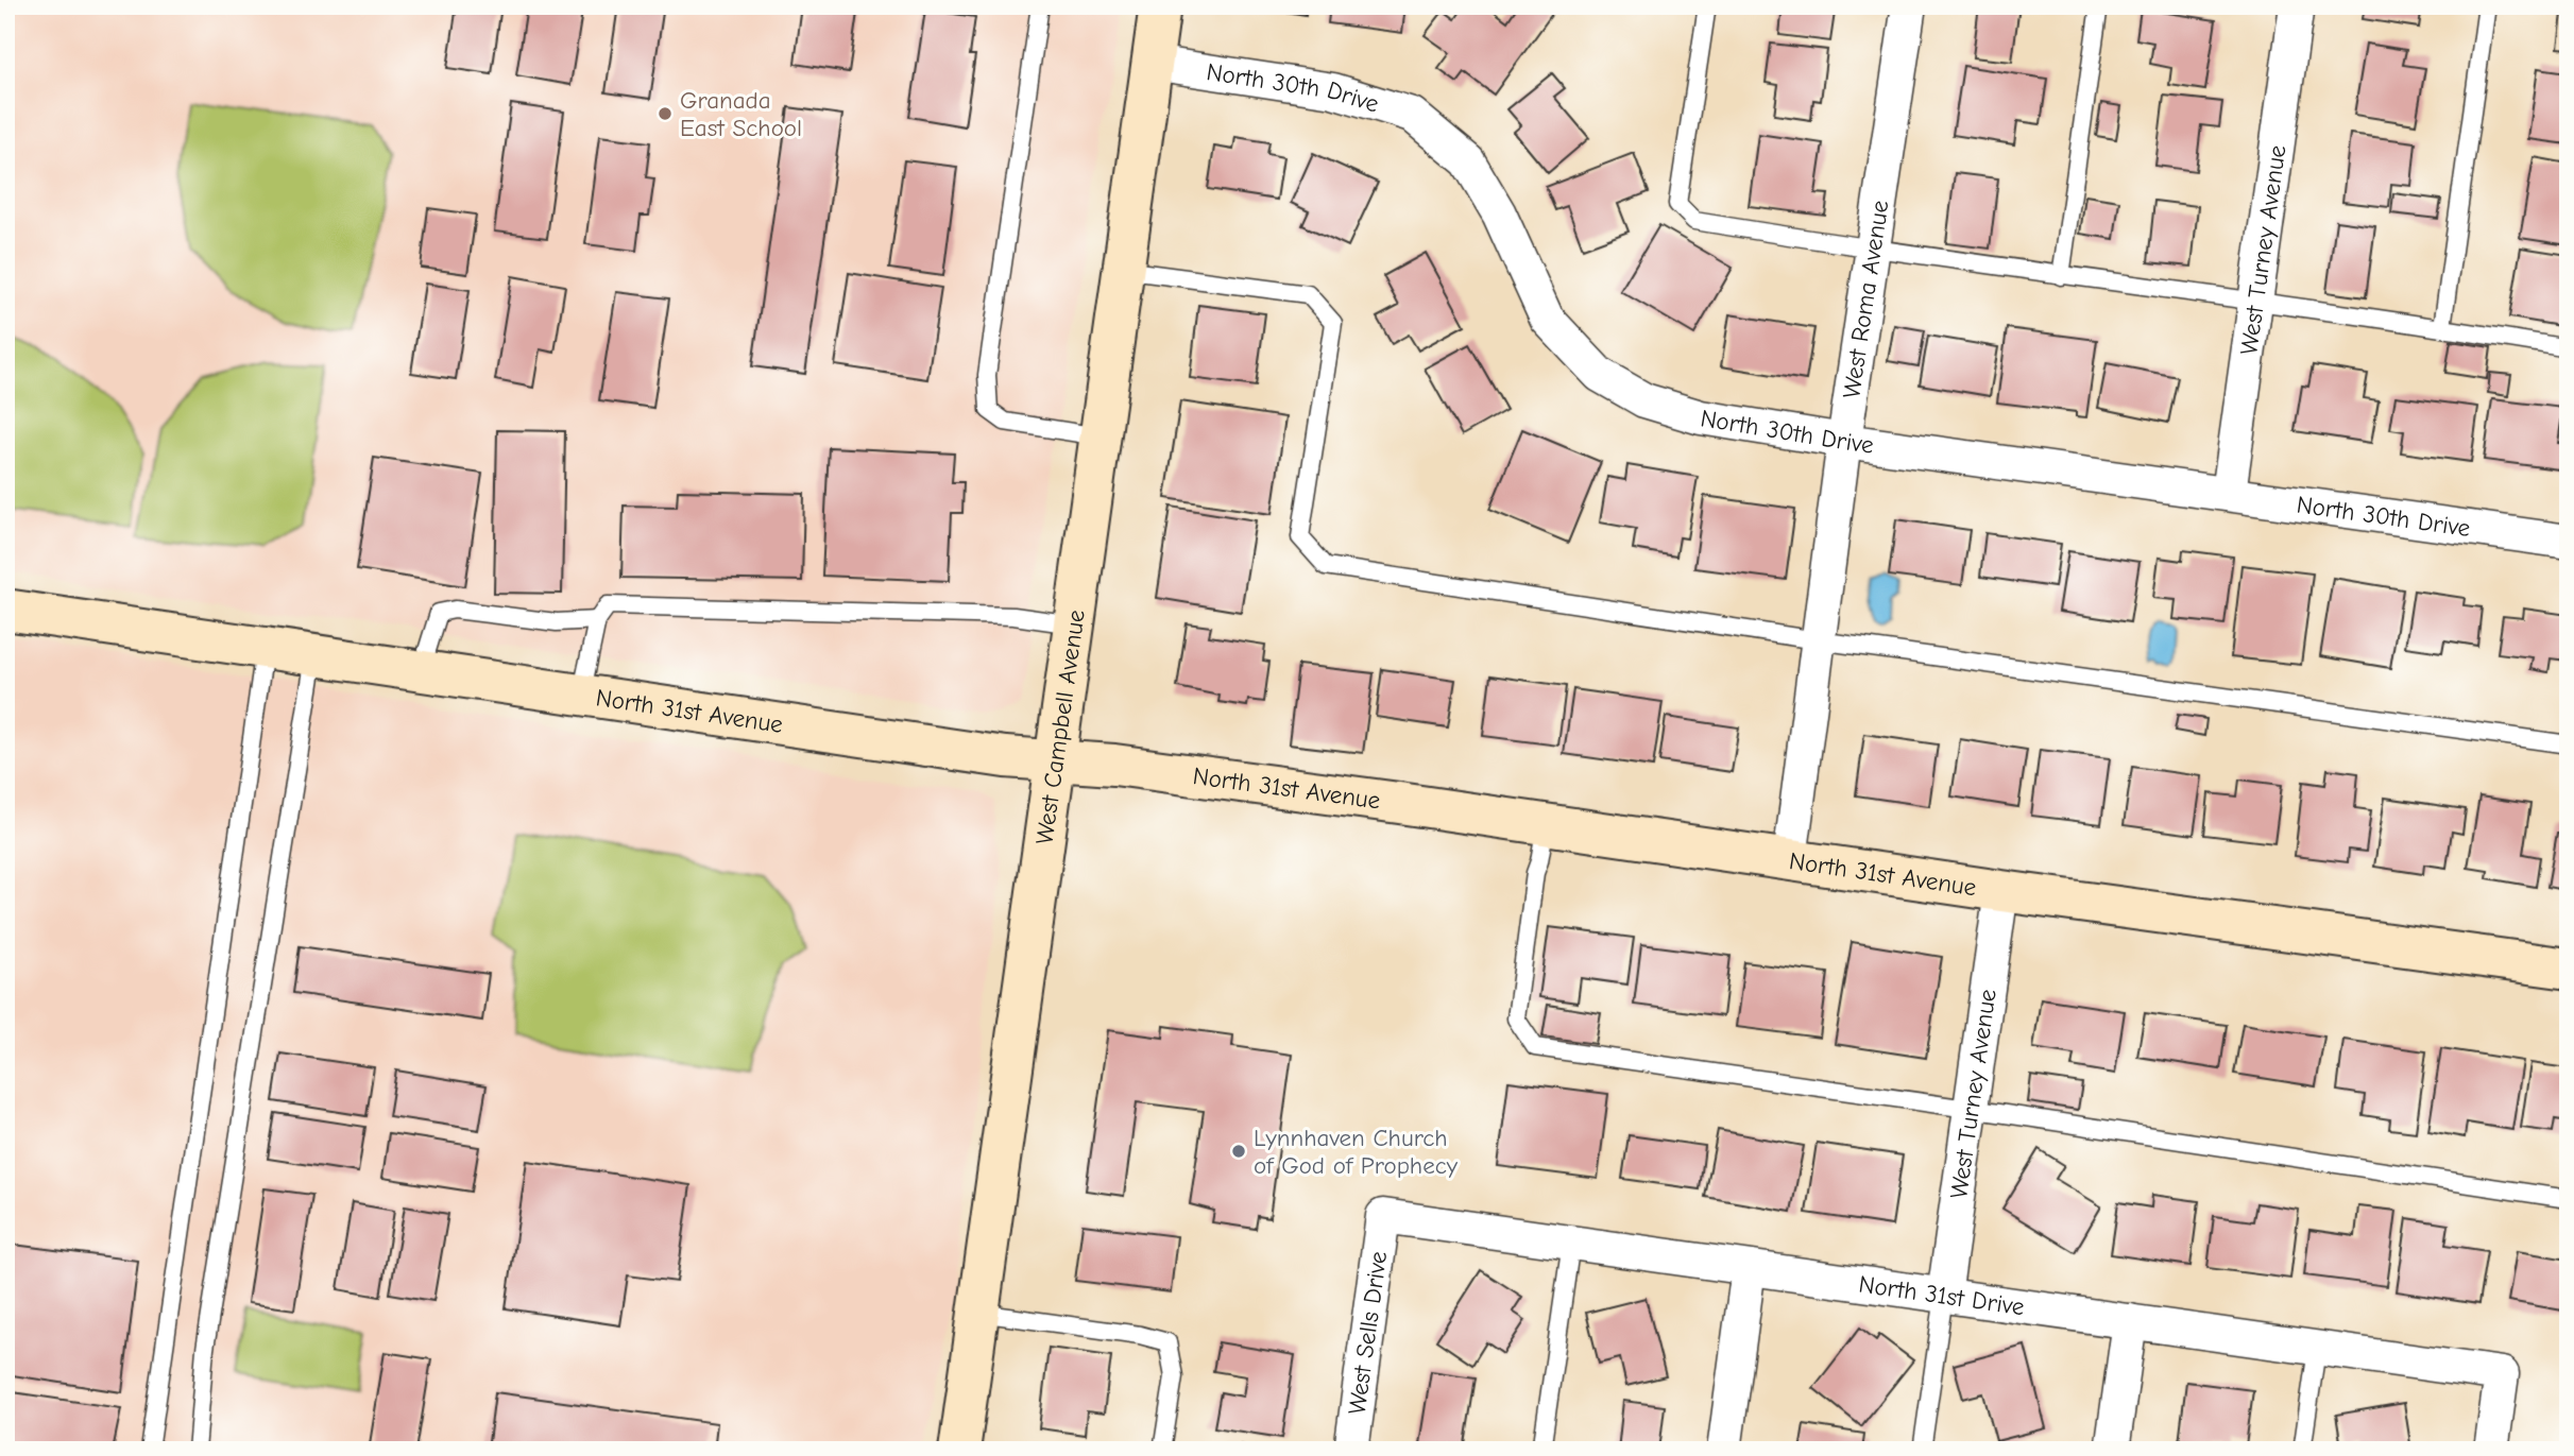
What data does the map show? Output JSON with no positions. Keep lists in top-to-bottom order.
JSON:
{
  "streets": {
    "street": [
      "North 30th Drive",
      "West Turney Avenue",
      "West Roma Avenue",
      "North 31st Avenue",
      "West Campbell Avenue",
      "North 31st Drive",
      "West Sells Drive"
    ]
  },
  "crossings": [
    ["North 30th Drive", "West Turney Avenue"],
    ["North 30th Drive", "West Roma Avenue"],
    ["North 30th Drive", "West Campbell Avenue"],
    ["West Turney Avenue", "North 31st Avenue"],
    ["West Turney Avenue", "North 31st Drive"],
    ["West Roma Avenue", "North 31st Avenue"],
    ["North 31st Avenue", "West Campbell Avenue"],
    ["North 31st Drive", "West Sells Drive"]
  ],
  "places": ["Granada East School", "Lynnhaven Church of God of Prophecy"]
}
